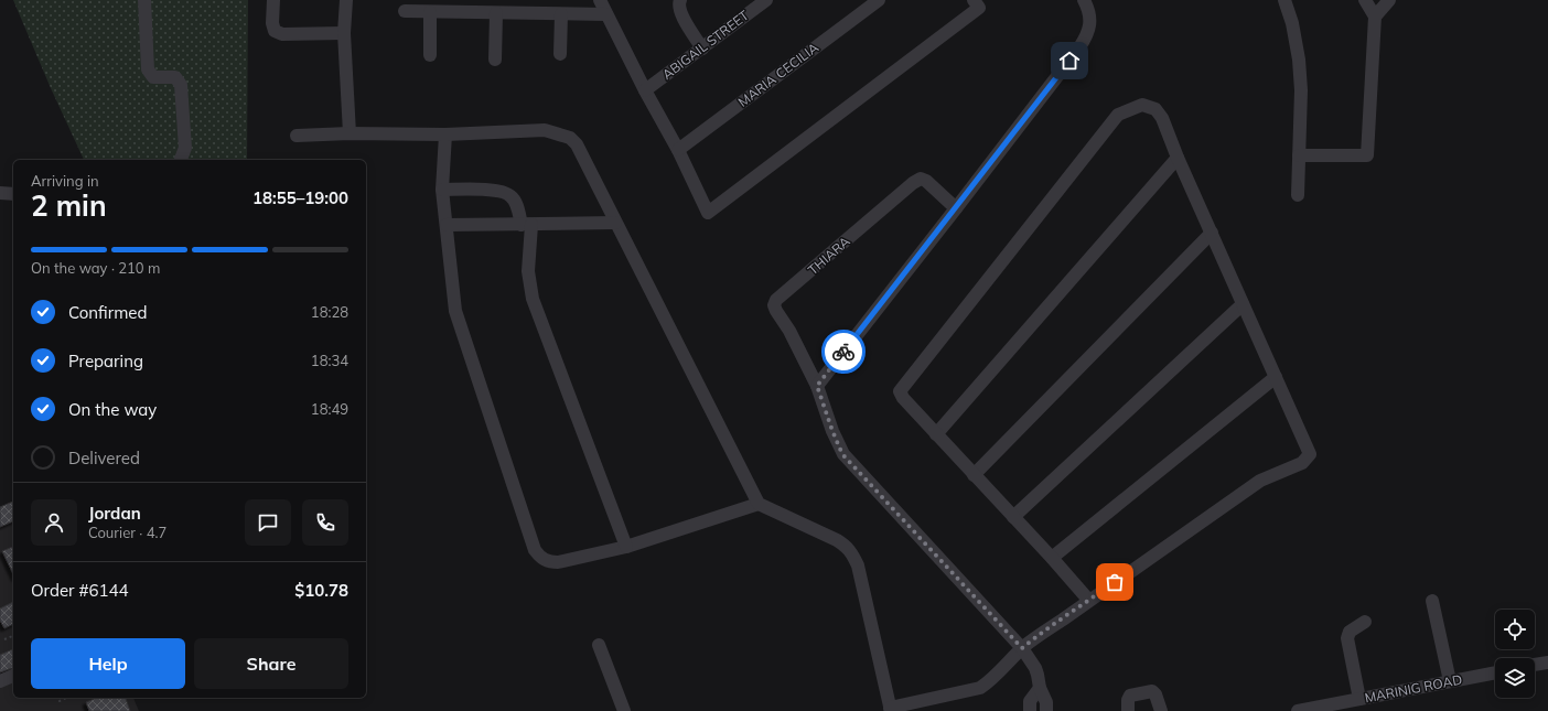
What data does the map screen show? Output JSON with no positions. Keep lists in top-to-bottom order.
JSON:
{
  "streets": {
    "street": [
      "ABIGAIL STREET",
      "MARIA CECILIA",
      "THIARA",
      "MARINIG ROAD"
    ]
  },
  "page": {
    "heading": ["2 min", "Arriving in", "18:55–19:00"],
    "panel": [
      "Jordan",
      "Courier · 4.7",
      "Order #6144",
      "$10.78"
    ],
    "bar": "On the way · 210 m",
    "list": [
      ["Confirmed", "18:28"],
      ["Preparing", "18:34"],
      ["On the way", "18:49"],
      "Delivered"
    ],
    "buttons": ["Help", "Share"]
  }
}
